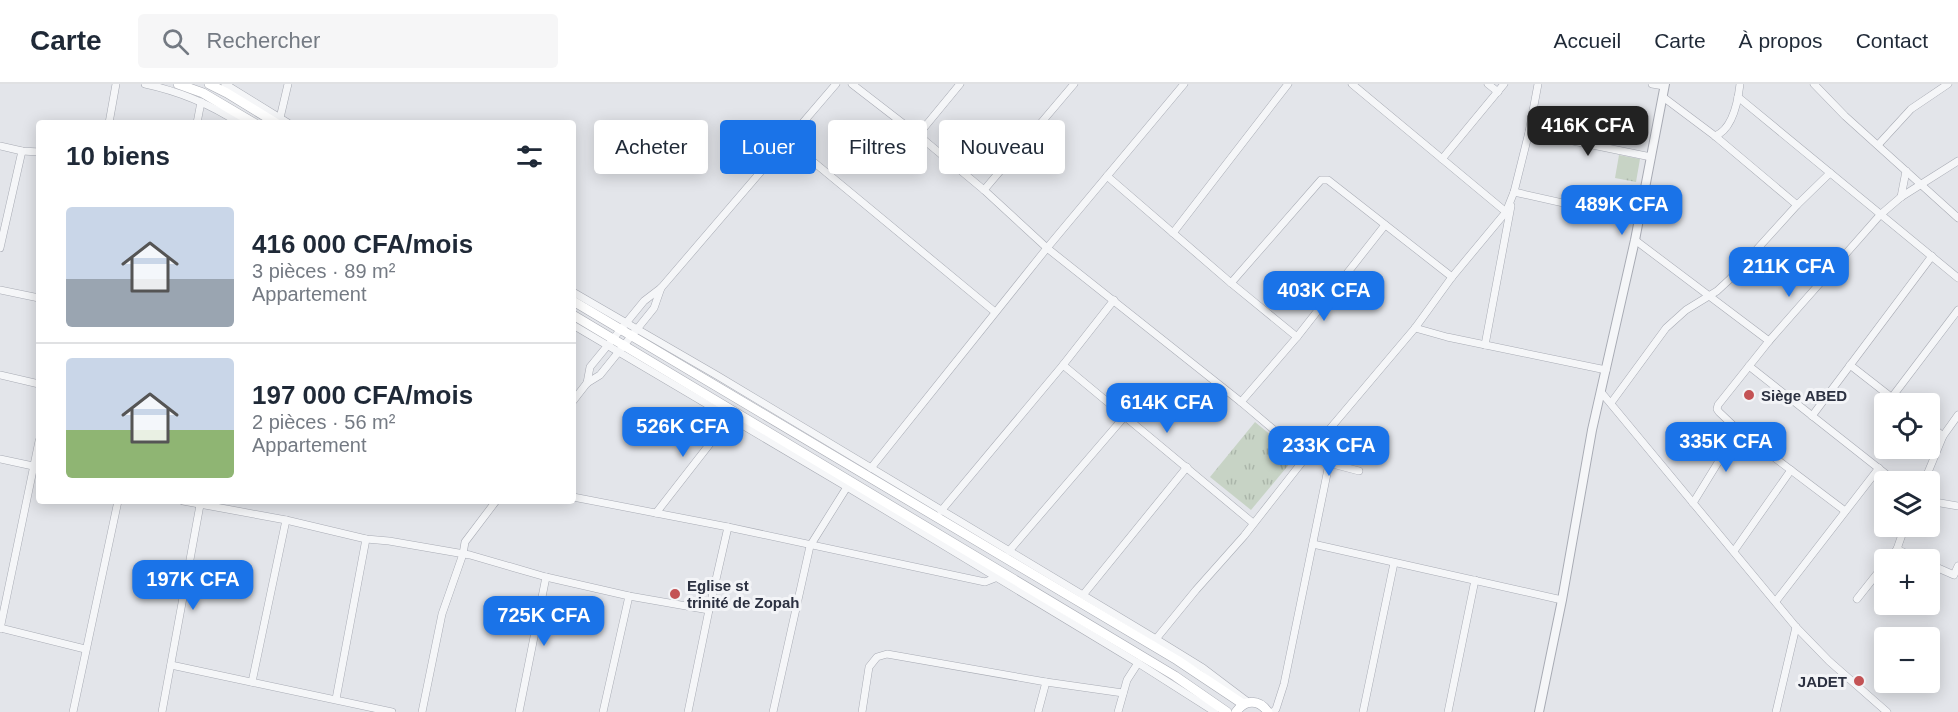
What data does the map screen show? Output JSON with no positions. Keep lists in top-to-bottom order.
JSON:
{
  "places": ["Siège ABED", "Eglise st trinité de Zopah", "JADET"],
  "page": {
    "header": "Carte",
    "search": "Rechercher",
    "nav": [
      "Accueil",
      "Carte",
      "À propos",
      "Contact"
    ],
    "price": [
      "416K CFA",
      "489K CFA",
      "211K CFA",
      "403K CFA",
      "614K CFA",
      "526K CFA",
      "335K CFA",
      "233K CFA",
      "197K CFA",
      "725K CFA"
    ],
    "chip": [
      "Acheter",
      "Louer",
      "Filtres",
      "Nouveau"
    ],
    "heading": "10 biens",
    "list": [
      {
        "name": "416 000 CFA/mois",
        "note": "3 pièces · 89 m² · Appartement"
      },
      {
        "name": "197 000 CFA/mois",
        "note": "2 pièces · 56 m² · Appartement"
      }
    ],
    "map_buttons": ["+", "−"]
  }
}
